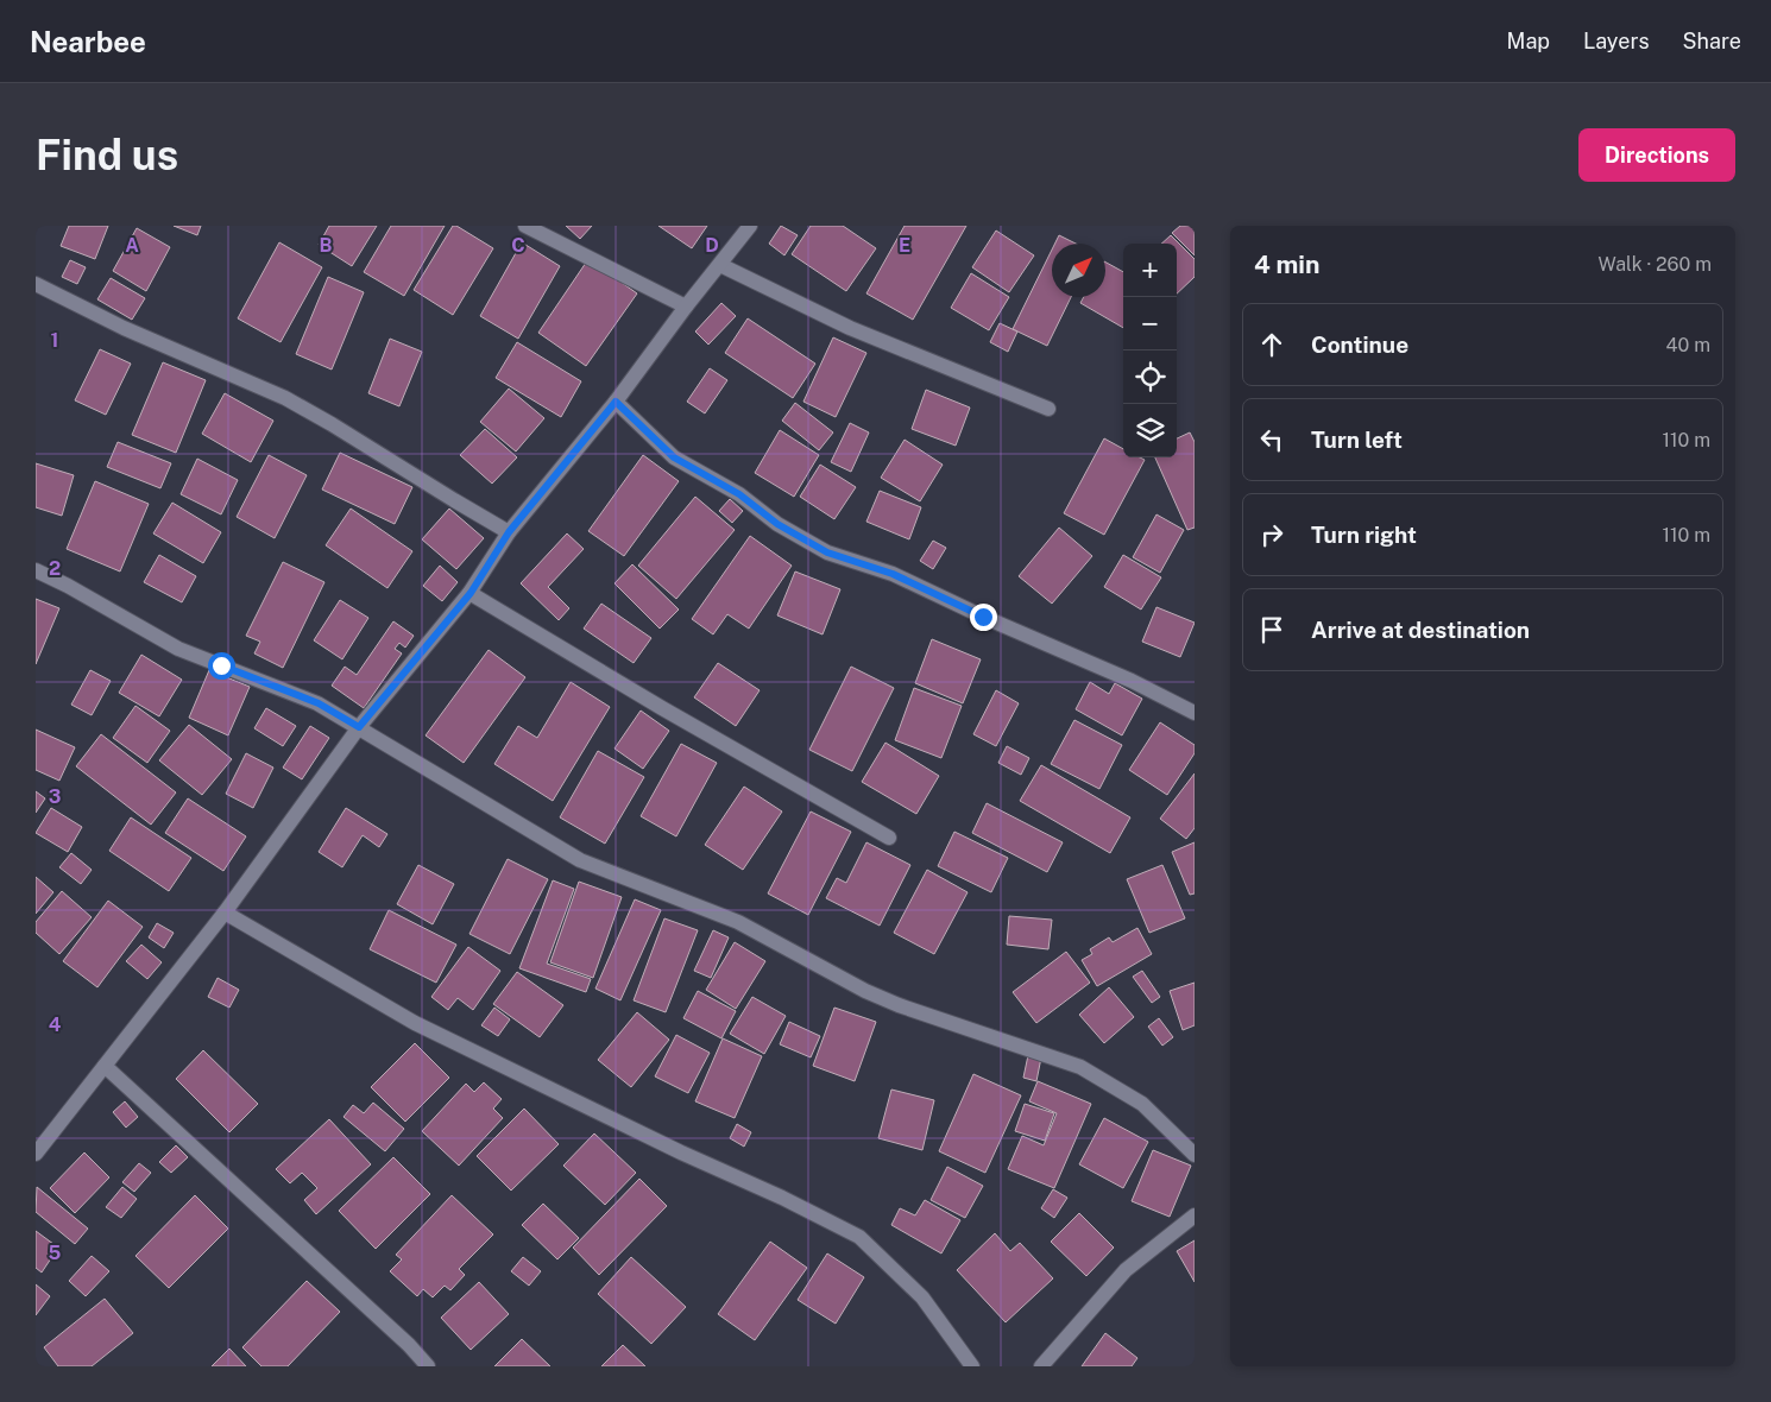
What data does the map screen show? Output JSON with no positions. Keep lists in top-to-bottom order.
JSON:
{
  "north": "top right",
  "page": {
    "header": "Nearbee",
    "nav": ["Map", "Layers", "Share"],
    "buttons": "Directions",
    "title": "Find us",
    "heading": ["4 min", "Walk · 260 m"],
    "map_buttons": ["+", "−"],
    "list": [
      ["Continue", "40 m"],
      ["Turn left", "110 m"],
      ["Turn right", "110 m"],
      "Arrive at destination"
    ]
  },
  "grid": {
    "columns": [
      "A",
      "B",
      "C",
      "D",
      "E"
    ],
    "rows": [
      "1",
      "2",
      "3",
      "4",
      "5"
    ]
  }
}
